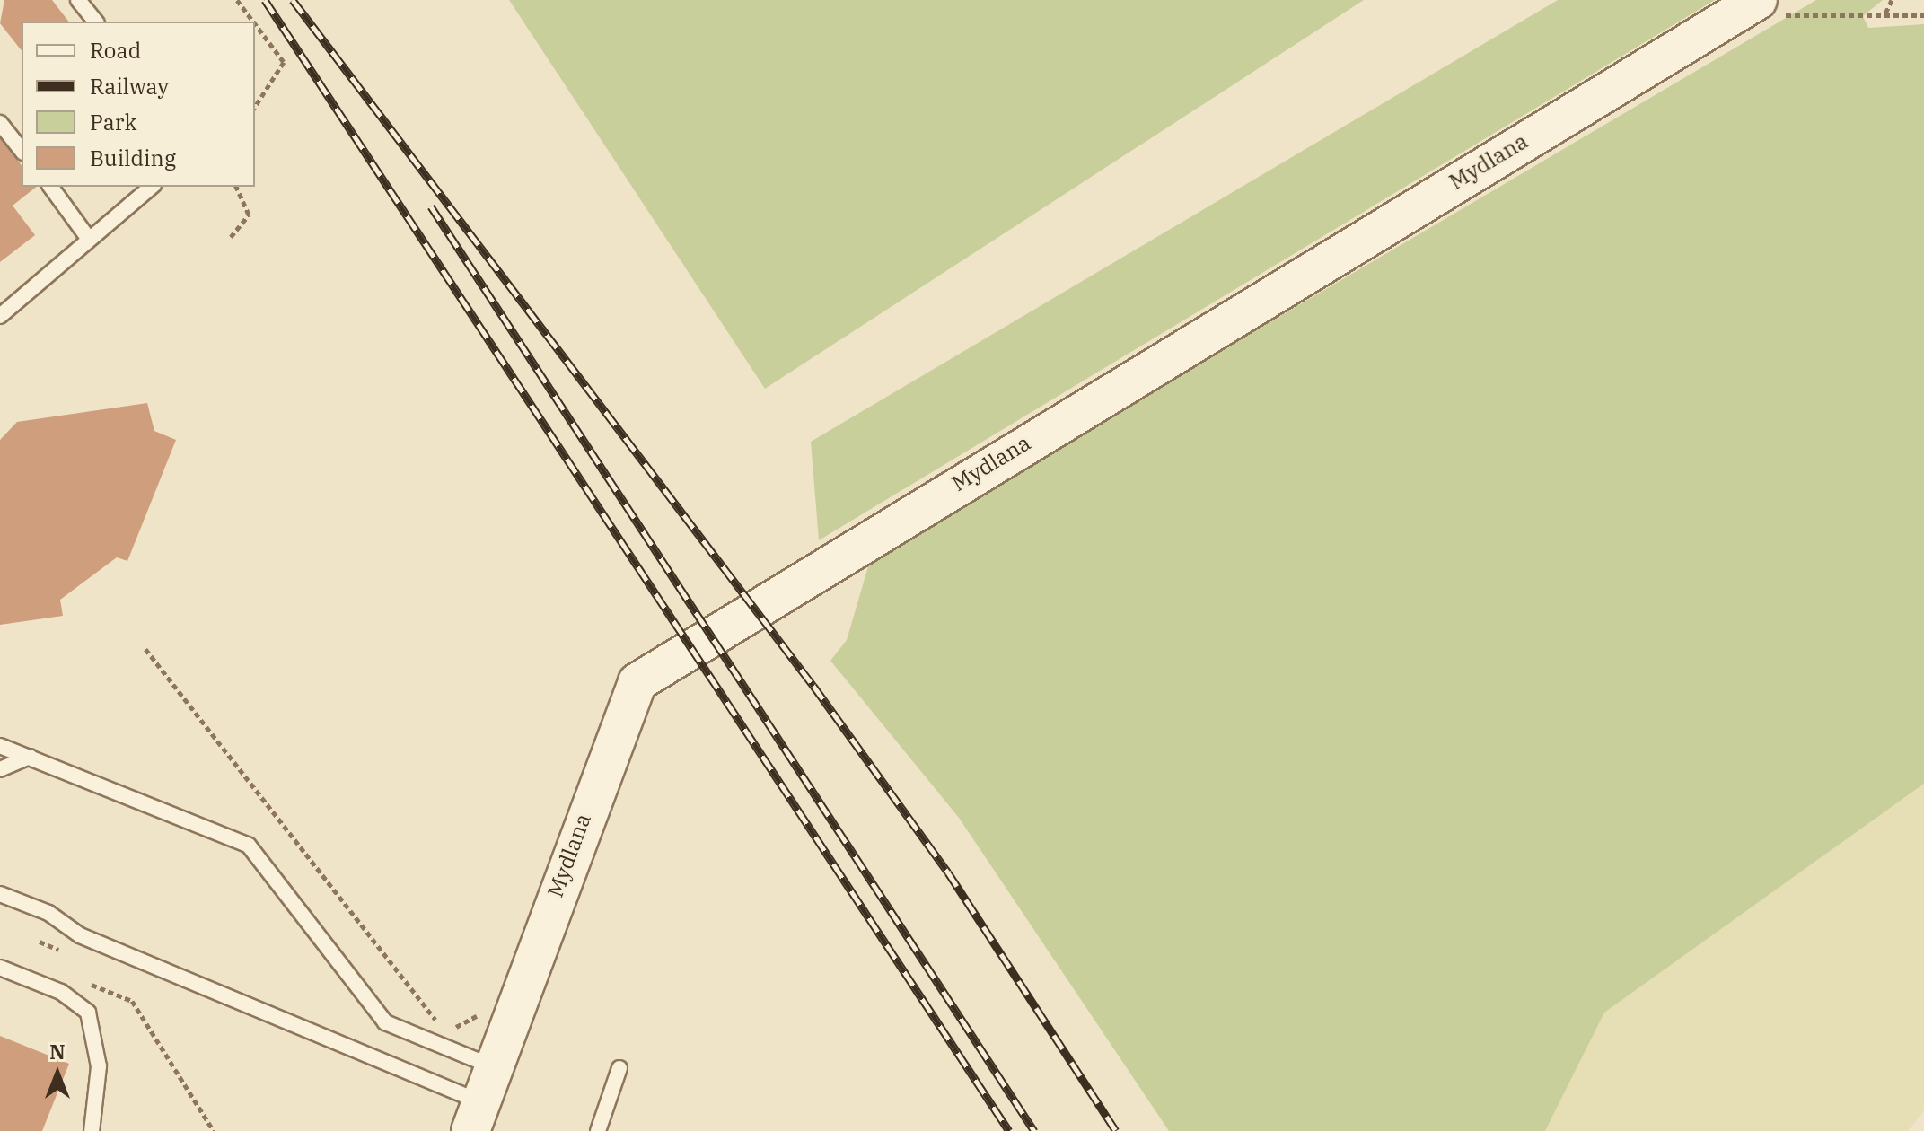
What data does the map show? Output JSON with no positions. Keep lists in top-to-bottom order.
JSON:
{
  "streets": {
    "street": ["Mydlana"]
  },
  "legend": [
    "Road",
    "Railway",
    "Park",
    "Building"
  ],
  "north": "top"
}
